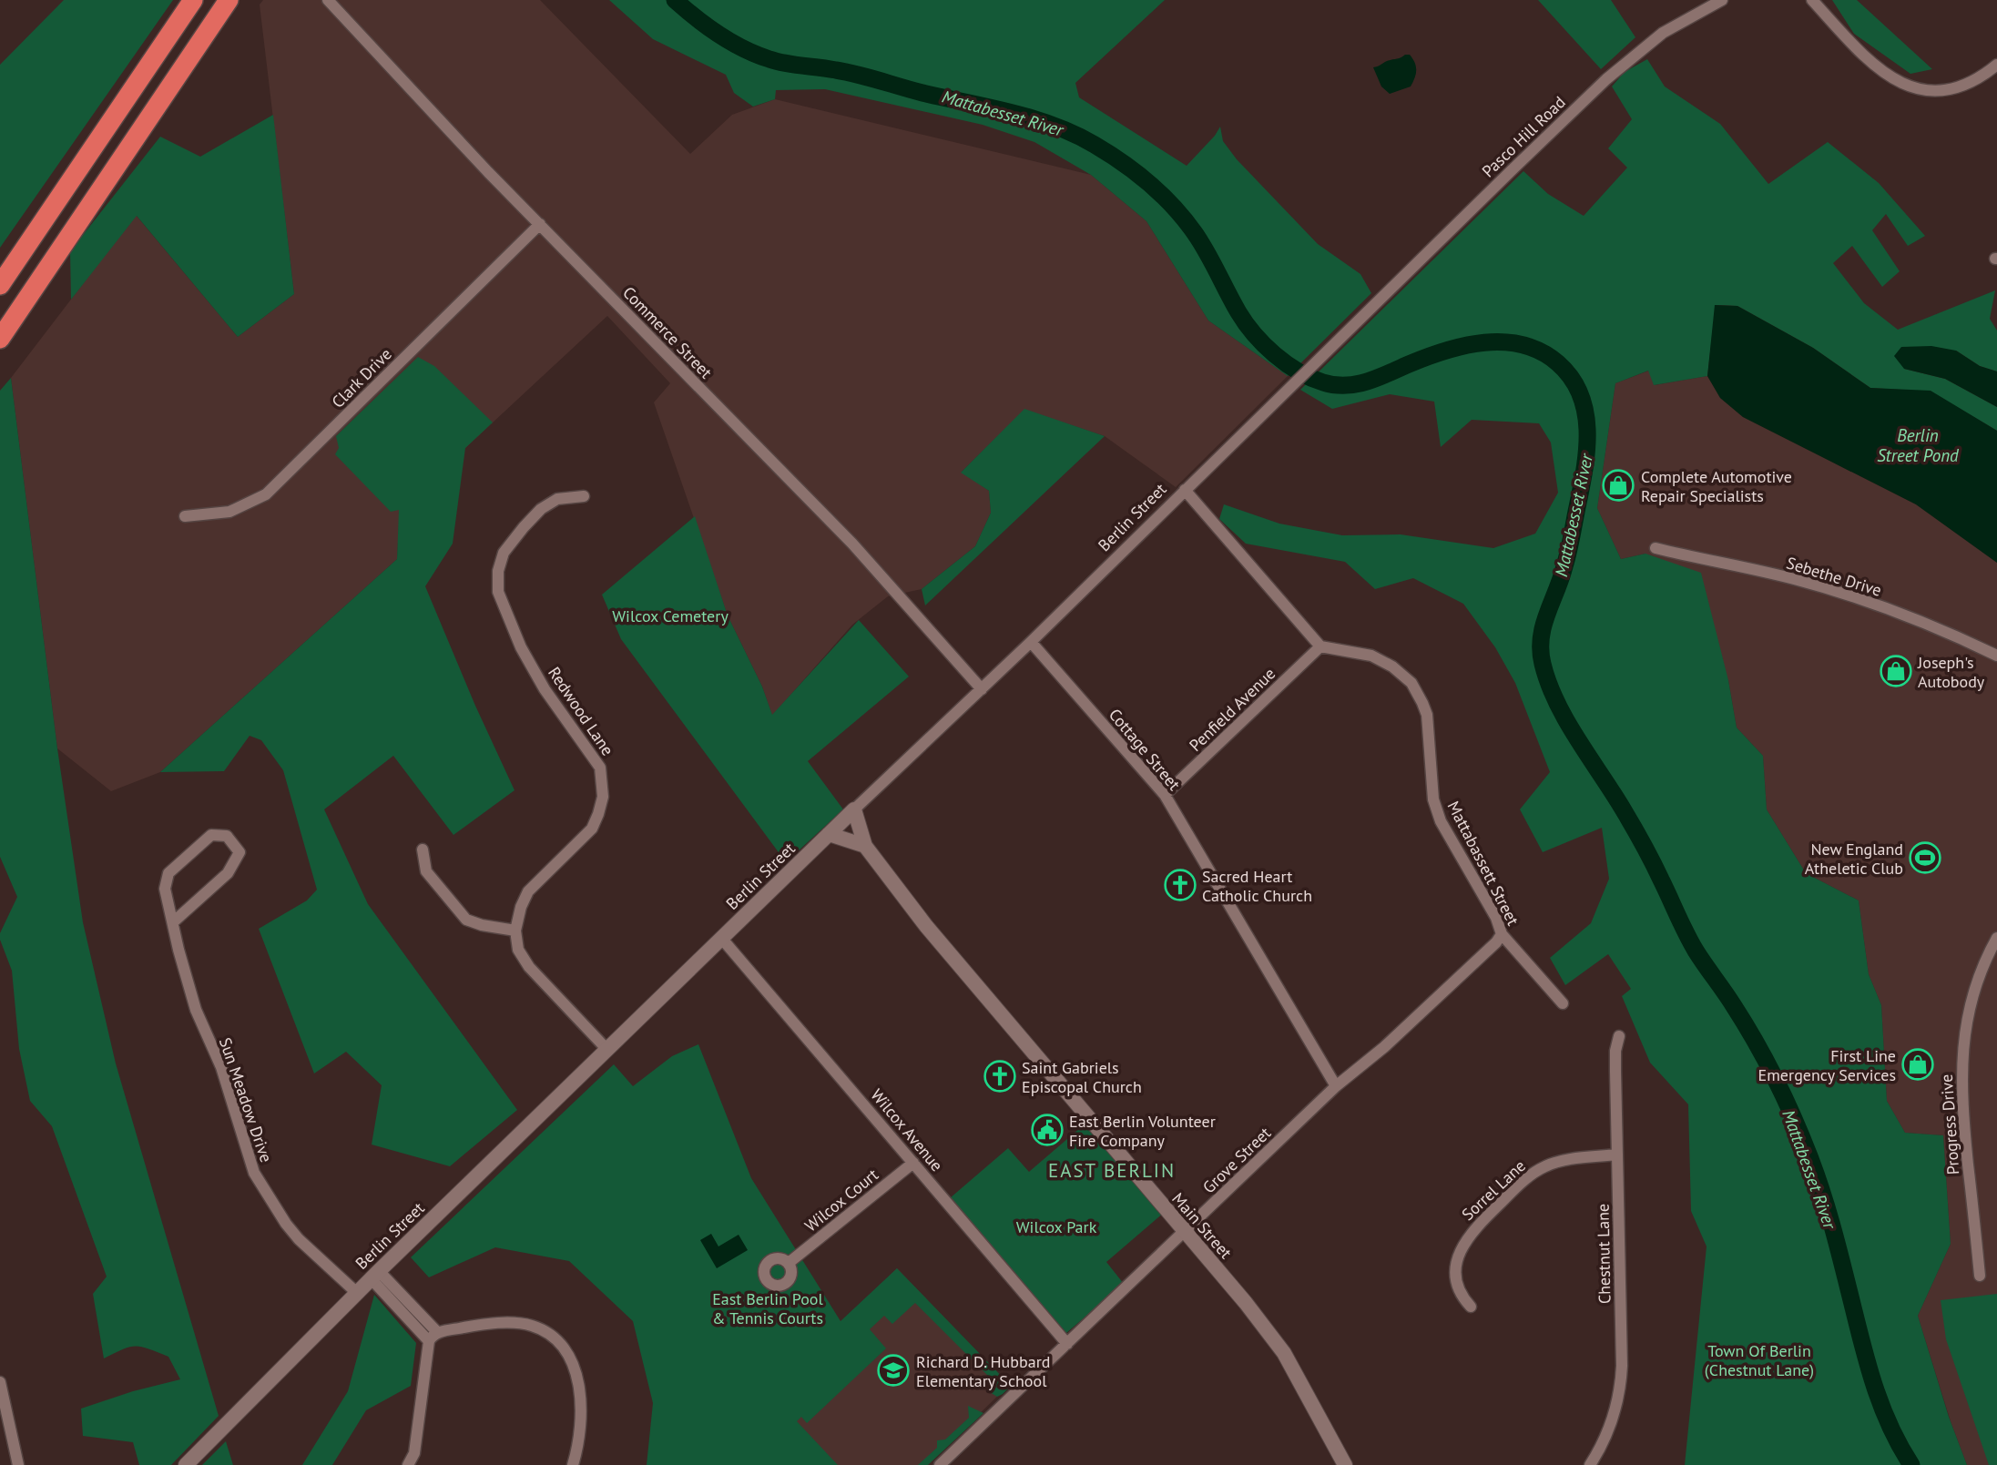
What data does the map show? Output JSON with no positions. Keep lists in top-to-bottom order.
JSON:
{
  "streets": {
    "street": [
      "Pasco Hill Road",
      "Commerce Street",
      "Clark Drive",
      "Berlin Street",
      "Sebethe Drive",
      "Penfield Avenue",
      "Redwood Lane",
      "Cottage Street",
      "Mattabassett Street",
      "Sun Meadow Drive",
      "Progress Drive",
      "Wilcox Avenue",
      "Grove Street",
      "Sorrel Lane",
      "Wilcox Court",
      "Main Street",
      "Chestnut Lane"
    ]
  },
  "crossings": [
    ["Pasco Hill Road", "Berlin Street"],
    ["Commerce Street", "Clark Drive"],
    ["Commerce Street", "Berlin Street"],
    ["Berlin Street", "Cottage Street"],
    ["Berlin Street", "Sun Meadow Drive"],
    ["Berlin Street", "Wilcox Avenue"],
    ["Berlin Street", "Main Street"],
    ["Penfield Avenue", "Cottage Street"],
    ["Penfield Avenue", "Mattabassett Street"],
    ["Cottage Street", "Grove Street"],
    ["Mattabassett Street", "Grove Street"],
    ["Wilcox Avenue", "Grove Street"],
    ["Wilcox Avenue", "Wilcox Court"],
    ["Grove Street", "Main Street"],
    ["Sorrel Lane", "Chestnut Lane"]
  ],
  "districts": ["EAST BERLIN"],
  "water": ["Mattabesset River", "Berlin Street Pond"],
  "parks": [
    "Wilcox Cemetery",
    "Wilcox Park",
    "East Berlin Pool & Tennis Courts",
    "Town Of Berlin (Chestnut Lane)"
  ],
  "places": {
    "shop": ["Complete Automotive Repair Specialists", "Joseph's Autobody", "First Line Emergency Services"],
    "sports": ["New England Atheletic Club"],
    "church": ["Sacred Heart Catholic Church", "Saint Gabriels Episcopal Church"],
    "public building": ["East Berlin Volunteer Fire Company"],
    "school or university": ["Richard D. Hubbard Elementary School"]
  }
}
